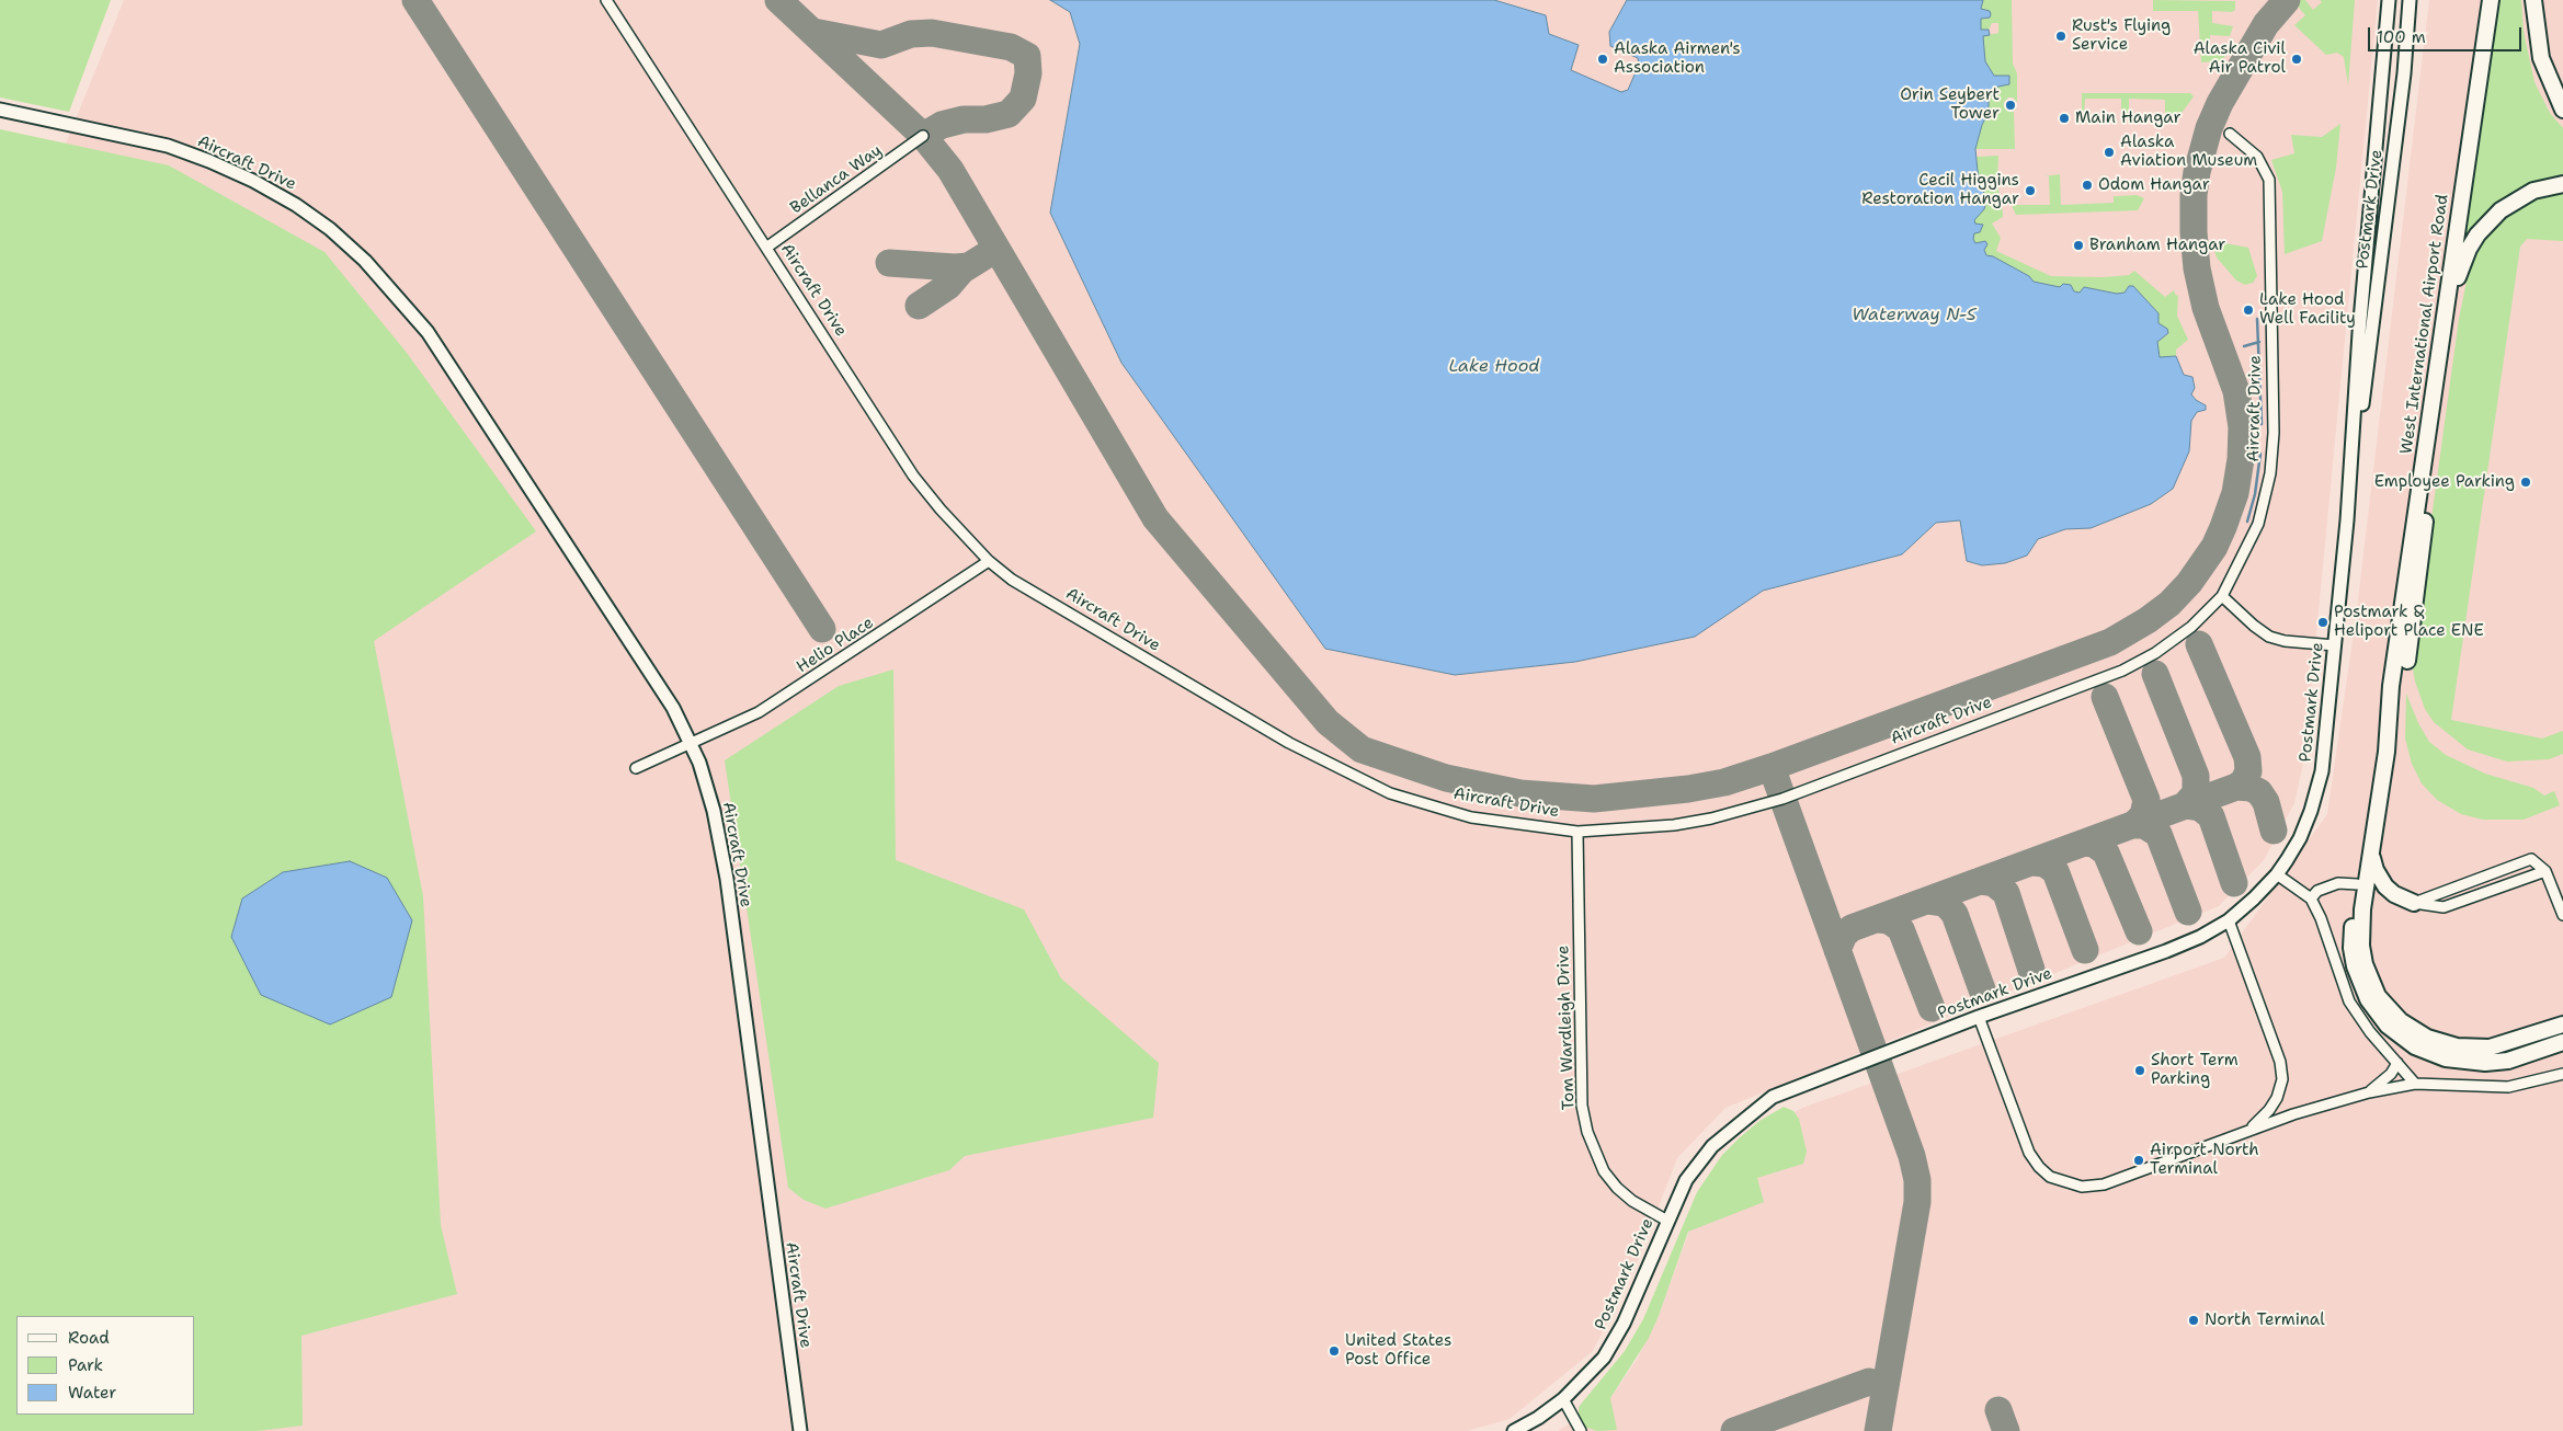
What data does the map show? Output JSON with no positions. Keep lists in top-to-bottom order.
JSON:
{
  "streets": {
    "main road": ["West International Airport Road"],
    "street": [
      "Aircraft Drive",
      "Bellanca Way",
      "Postmark Drive",
      "Helio Place",
      "Tom Wardleigh Drive"
    ]
  },
  "crossings": [
    ["Aircraft Drive", "Bellanca Way"],
    ["Aircraft Drive", "Helio Place"],
    ["Aircraft Drive", "Tom Wardleigh Drive"],
    ["Postmark Drive", "Tom Wardleigh Drive"]
  ],
  "water": ["Waterway N-S", "Lake Hood"],
  "places": [
    "Rust's Flying Service",
    "Alaska Airmen's Association",
    "Alaska Civil Air Patrol",
    "Orin Seybert Tower",
    "Main Hangar",
    "Alaska Aviation Museum",
    "Odom Hangar",
    "Cecil Higgins Restoration Hangar",
    "Branham Hangar",
    "Lake Hood Well Facility",
    "Employee Parking",
    "Postmark & Heliport Place ENE",
    "Short Term Parking",
    "Airport North Terminal",
    "North Terminal",
    "United States Post Office"
  ],
  "legend": ["Road", "Park", "Water"],
  "scale_bar": "100 m"
}
